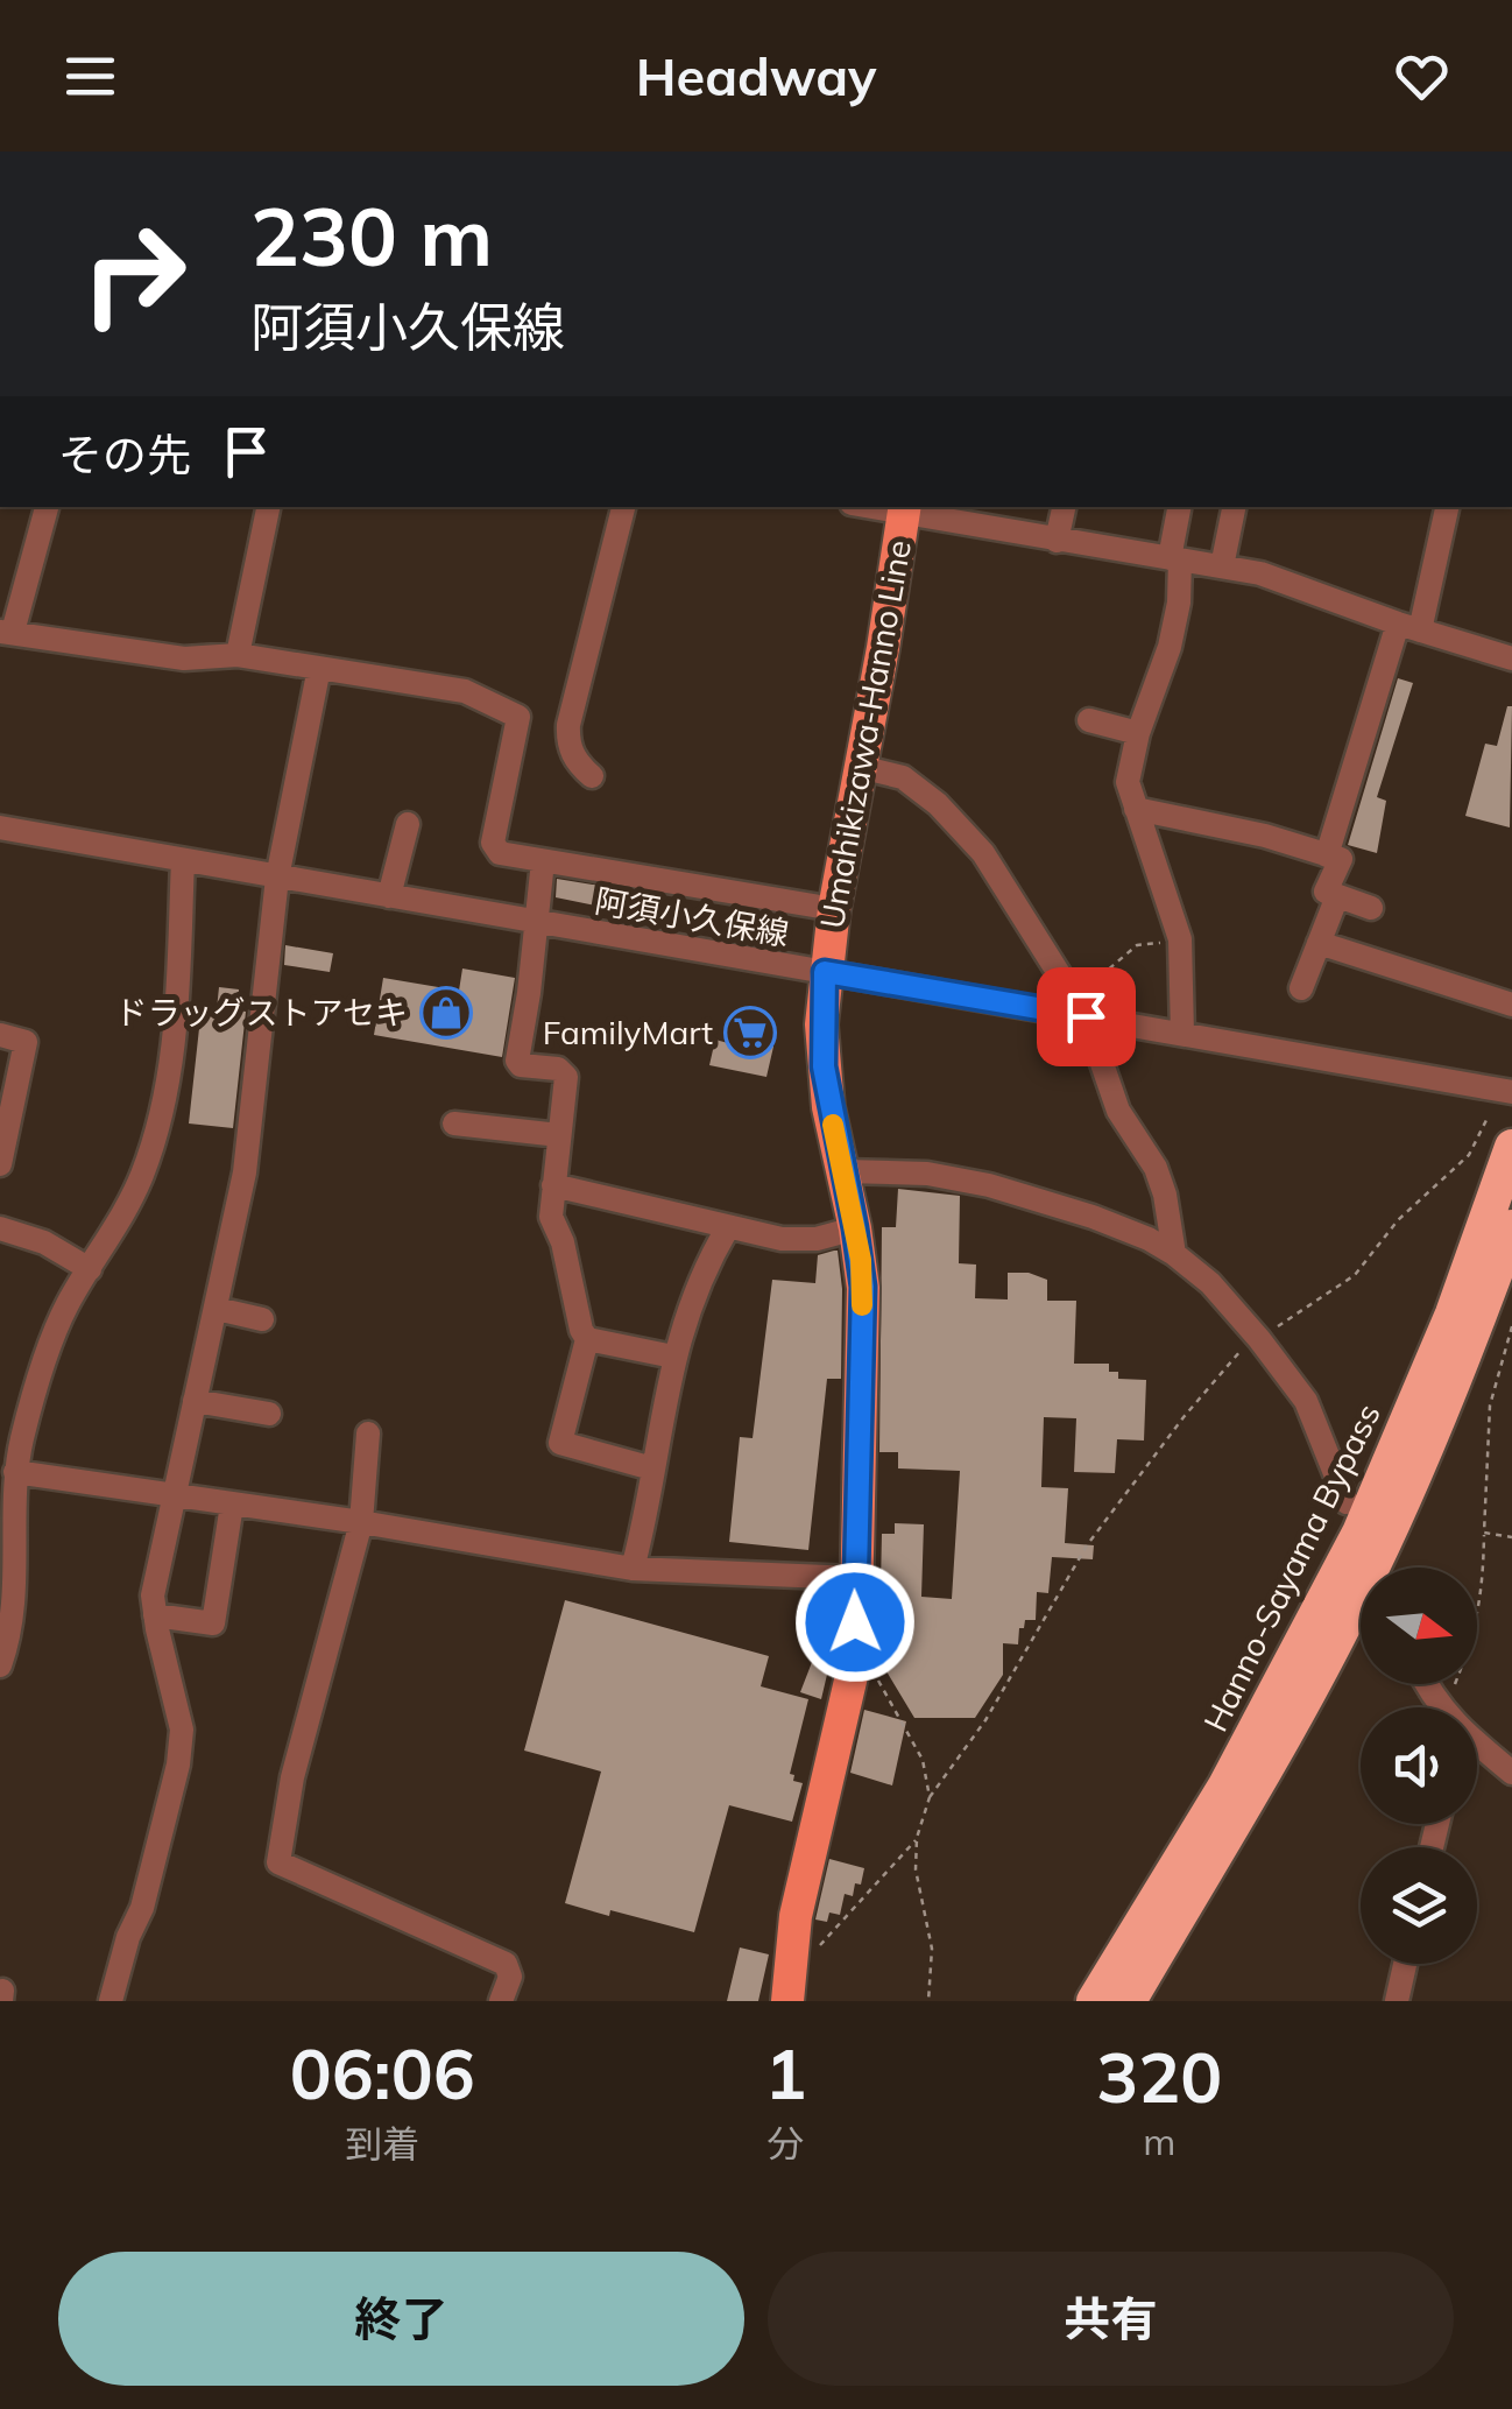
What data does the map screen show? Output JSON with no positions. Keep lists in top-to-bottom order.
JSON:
{
  "streets": {
    "highway": ["Hanno-Sayama Bypass"],
    "main road": ["Umahikizawa-Hanno Line"],
    "street": ["阿須小久保線"]
  },
  "crossings": [
    ["Umahikizawa-Hanno Line", "阿須小久保線"]
  ],
  "places": {
    "shop": ["ドラッグストアセキ"],
    "supermarket": ["FamilyMart"]
  },
  "north": "right",
  "page": {
    "header": "Headway",
    "turn": ["230 m", "阿須小久保線"],
    "then": "その先",
    "eta": [
      "06:06",
      "到着",
      "1",
      "分",
      "320",
      "m"
    ],
    "buttons": ["終了", "共有"]
  }
}
